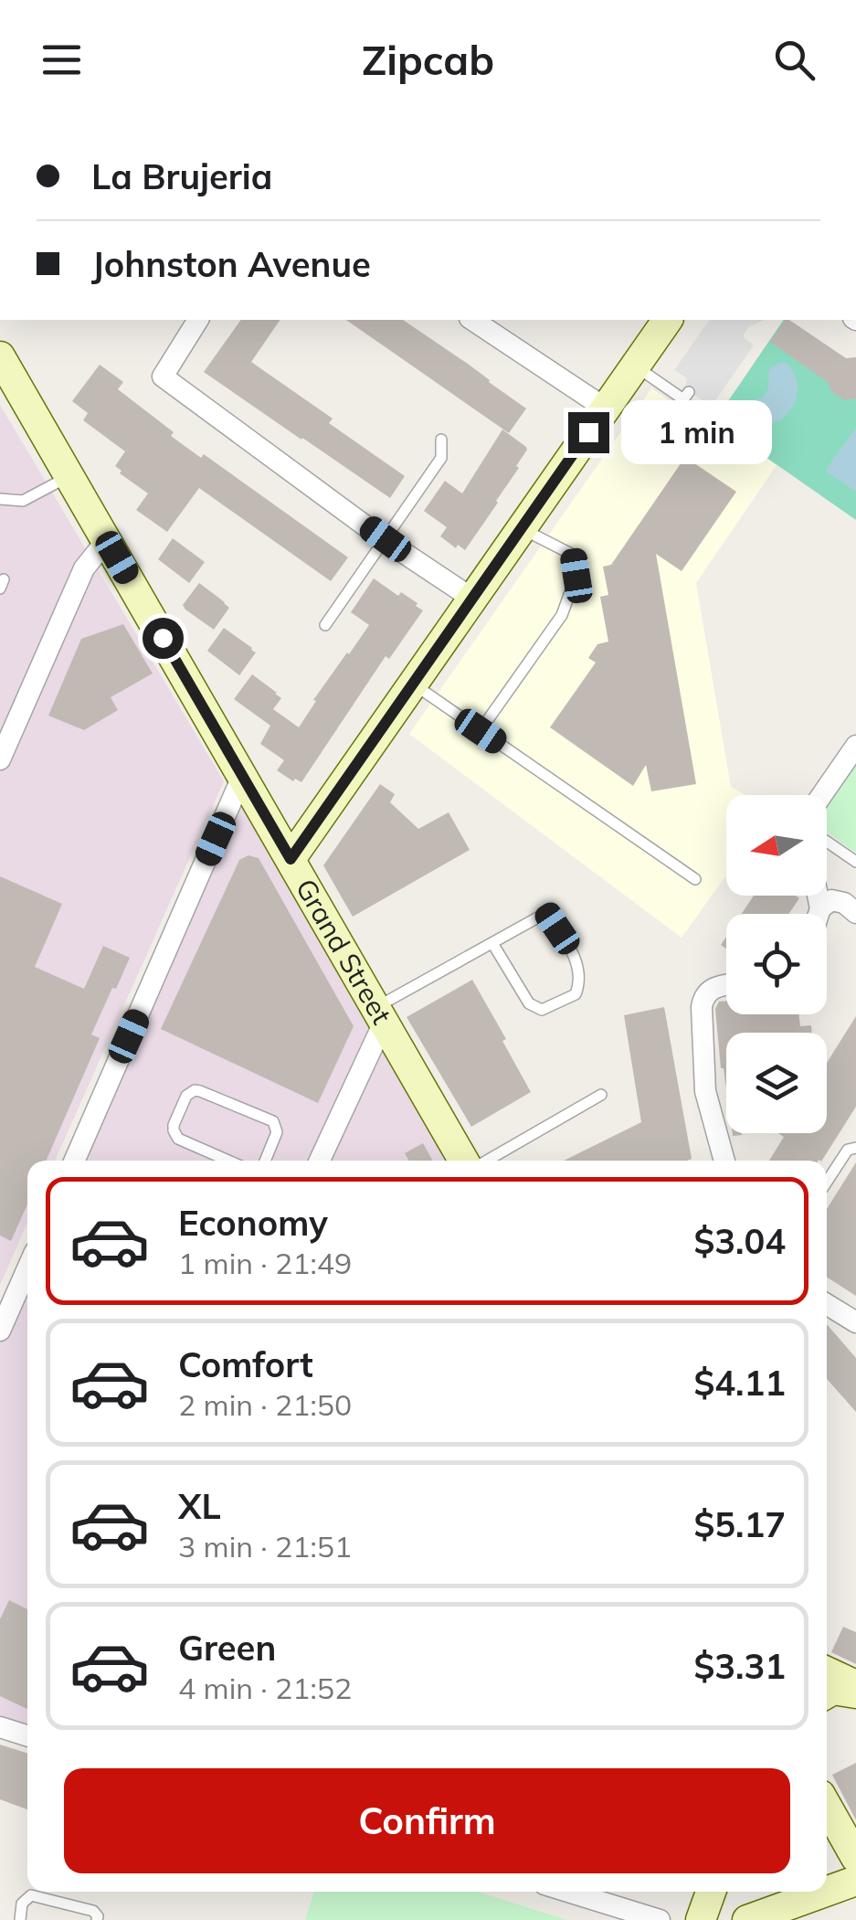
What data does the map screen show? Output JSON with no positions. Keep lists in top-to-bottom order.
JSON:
{
  "streets": {
    "main road": ["Grand Street"]
  },
  "north": "left",
  "page": {
    "header": "Zipcab",
    "banner": ["La Brujeria", "Johnston Avenue"],
    "bubble": "1 min",
    "list": [
      {
        "name": "Economy",
        "note": "1 min · 21:49",
        "value": "$3.04"
      },
      {
        "name": "Comfort",
        "note": "2 min · 21:50",
        "value": "$4.11"
      },
      {
        "name": "XL",
        "note": "3 min · 21:51",
        "value": "$5.17"
      },
      {
        "name": "Green",
        "note": "4 min · 21:52",
        "value": "$3.31"
      }
    ],
    "buttons": "Confirm"
  }
}
